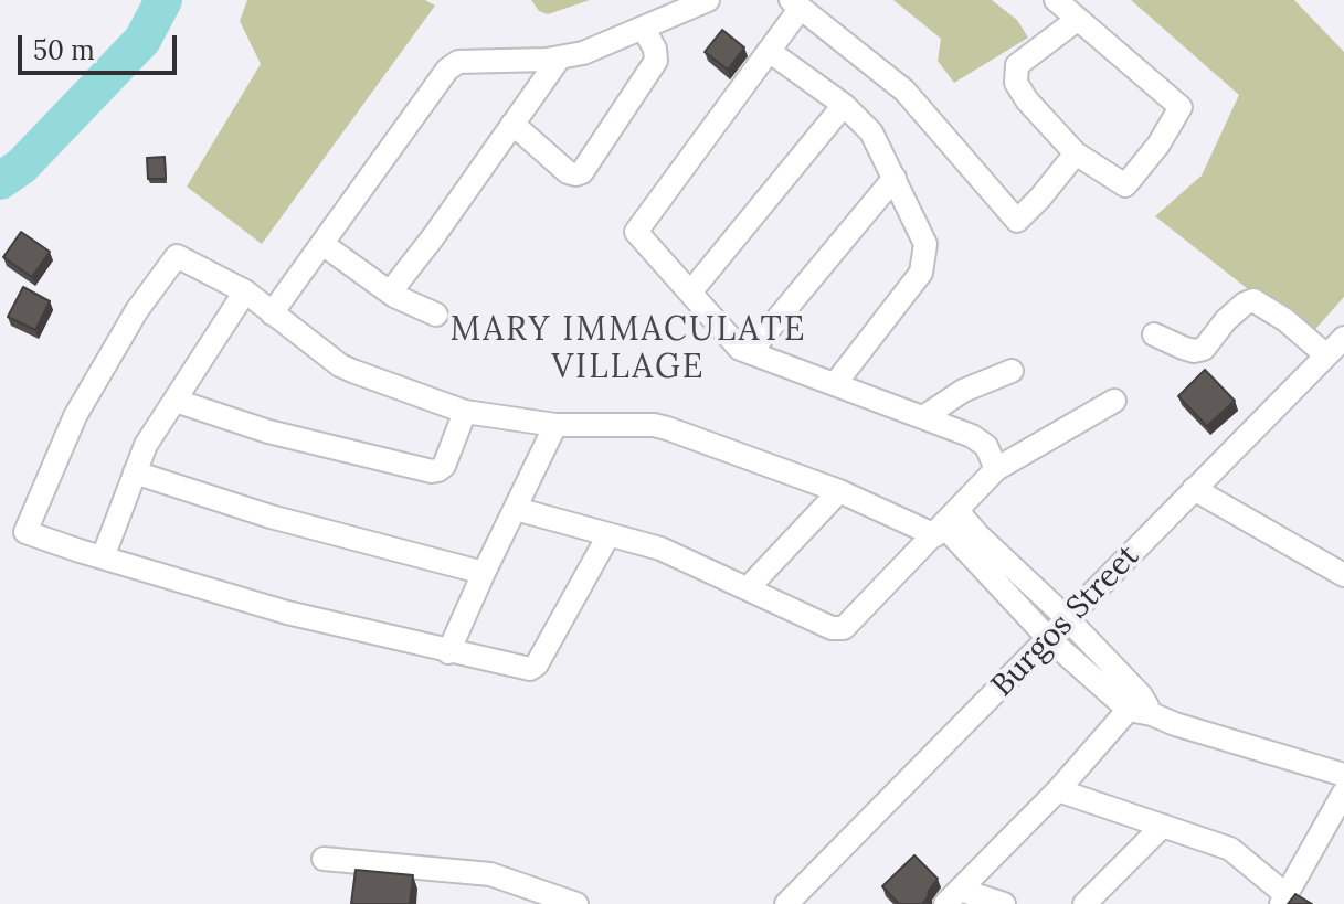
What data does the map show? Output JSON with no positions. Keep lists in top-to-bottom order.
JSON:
{
  "streets": {
    "street": ["Burgos Street"]
  },
  "districts": ["MARY IMMACULATE VILLAGE"],
  "scale_bar": "50 m"
}
